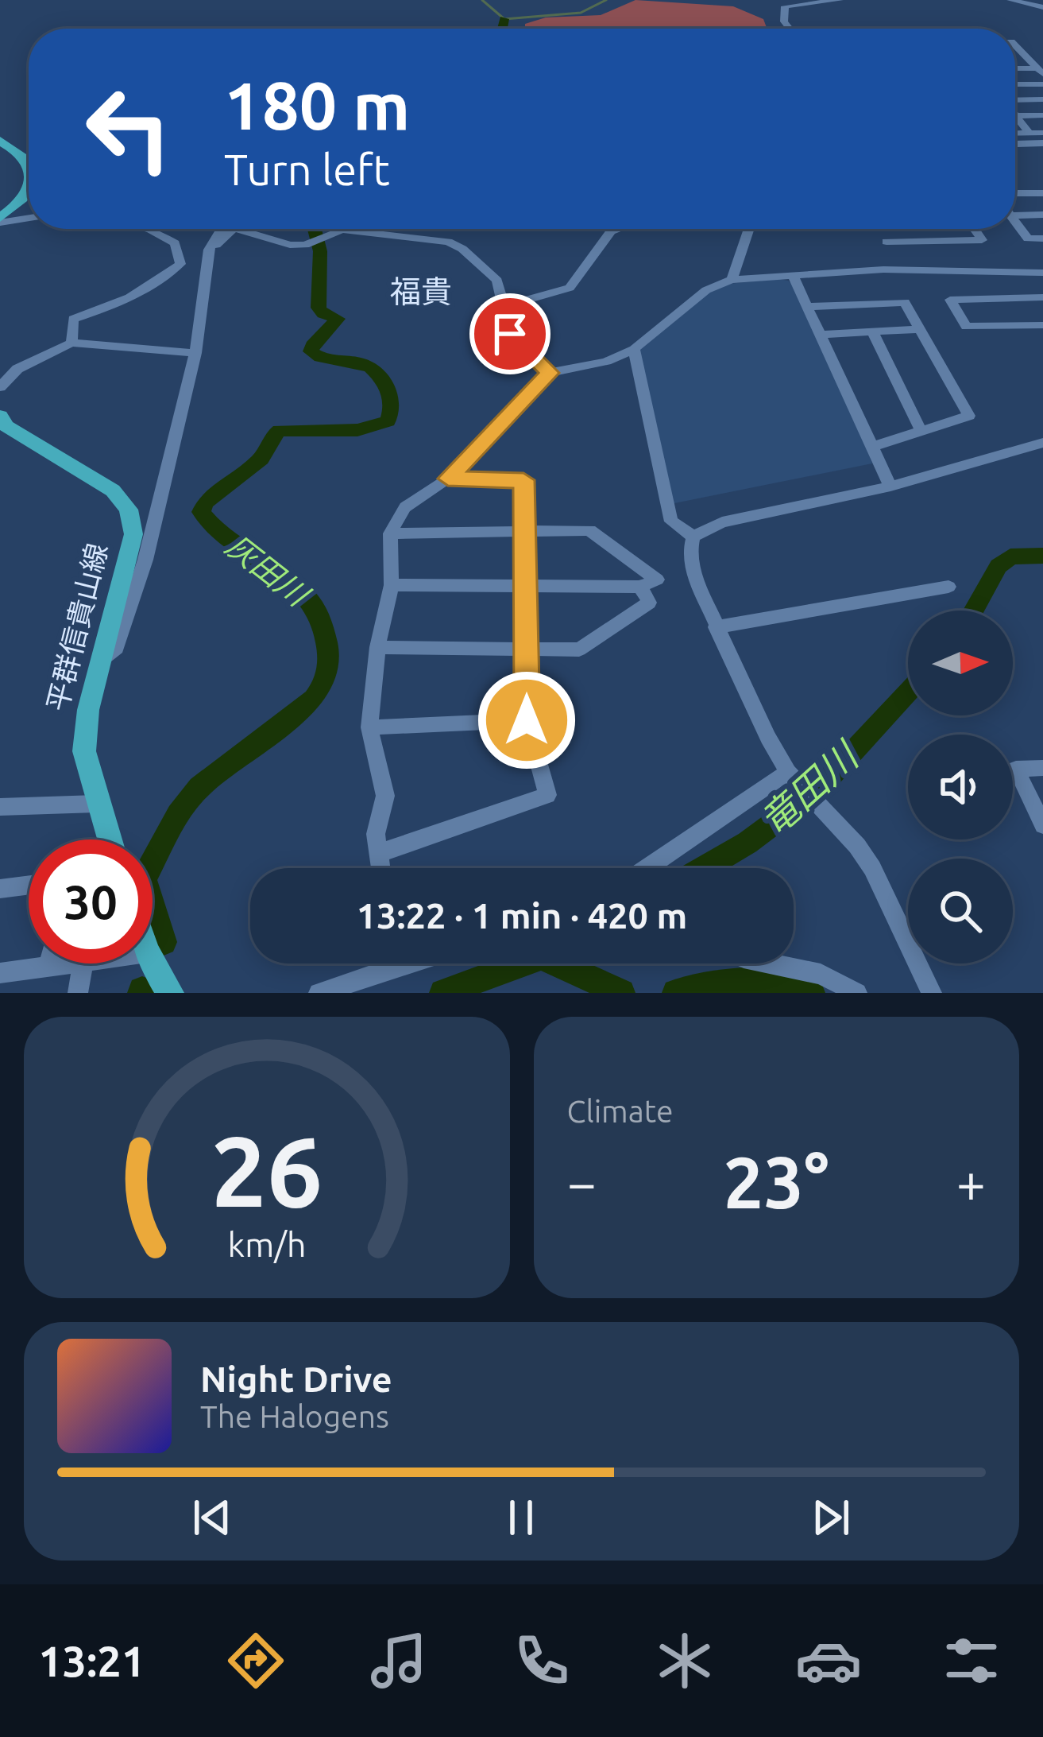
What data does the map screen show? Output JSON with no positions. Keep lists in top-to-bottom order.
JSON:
{
  "streets": {
    "main road": ["平群信貴山線"]
  },
  "districts": ["福貴"],
  "water": ["灰田川", "竜田川"],
  "north": "right",
  "page": {
    "turn": ["180 m", "Turn left"],
    "limit": "30",
    "trip": "13:22 · 1 min · 420 m",
    "tile": "Climate",
    "heat": ["−", "23°", "+"],
    "song": ["Night Drive", "The Halogens"],
    "tabs": "13:21",
    "gauge": ["26", "km/h"]
  }
}
